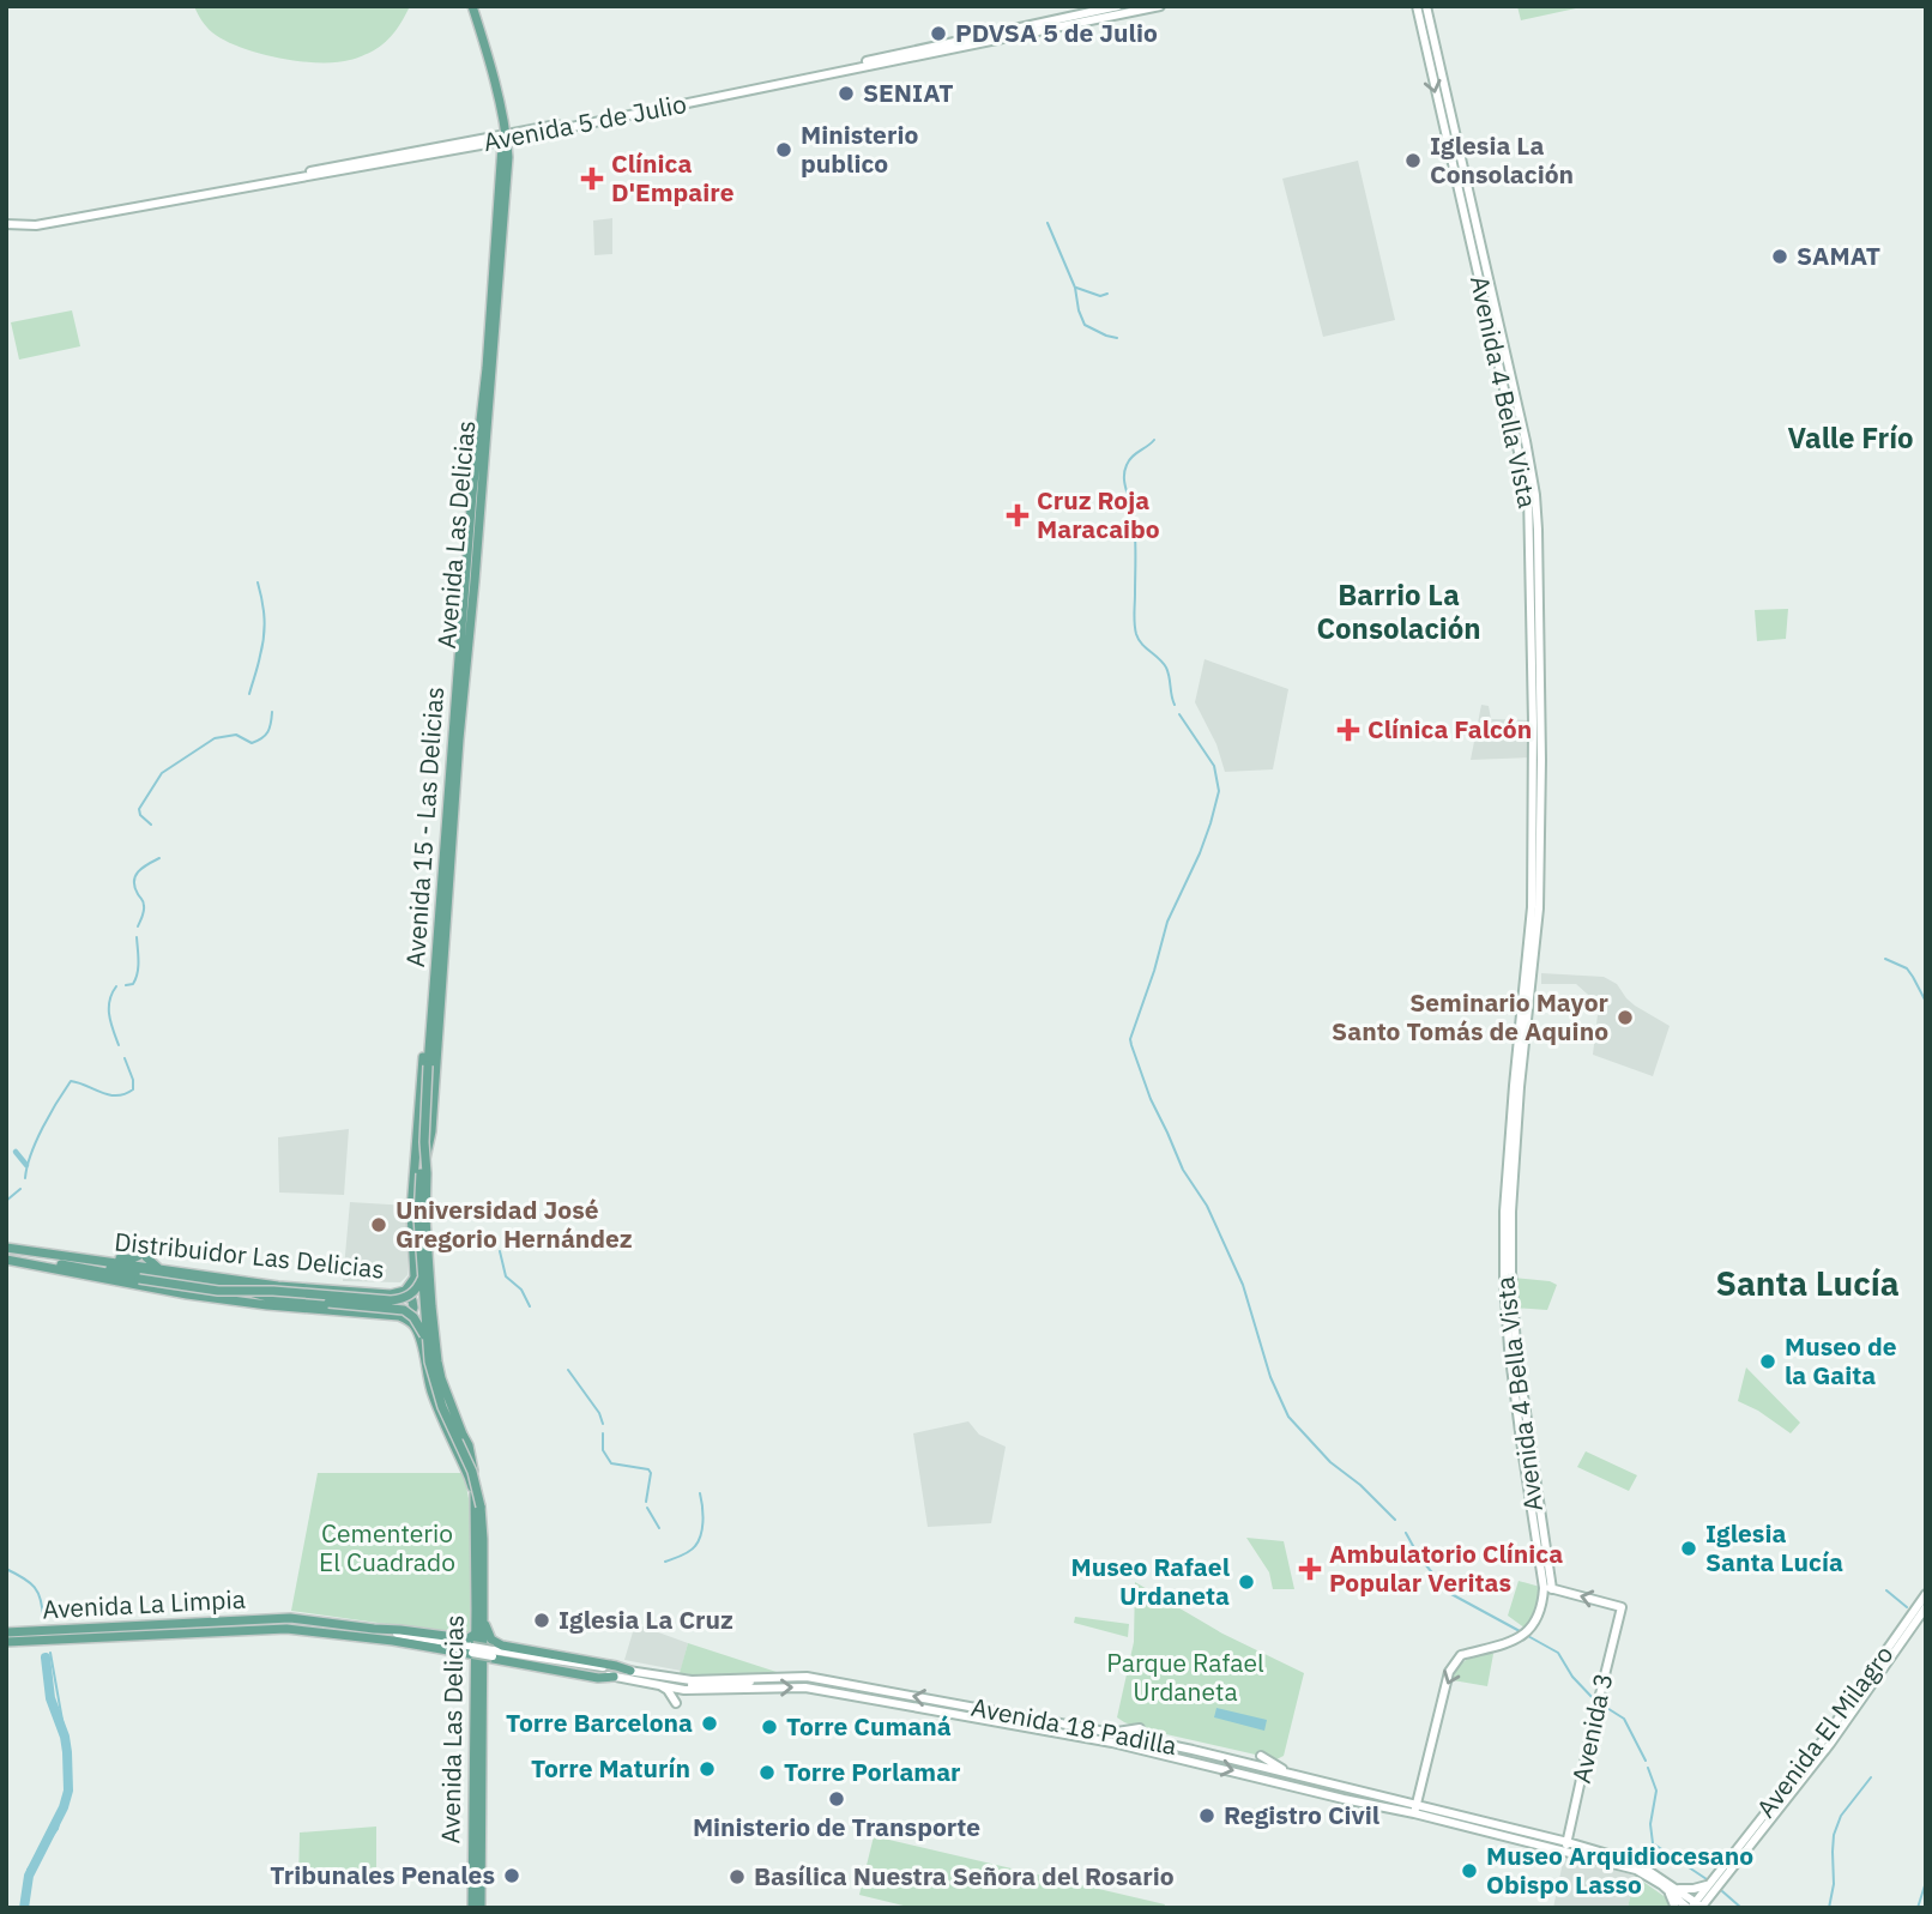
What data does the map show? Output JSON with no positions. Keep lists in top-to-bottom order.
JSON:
{
  "streets": {
    "main road": [
      "Avenida Las Delicias",
      "Avenida 15 - Las Delicias",
      "Distribuidor Las Delicias",
      "Avenida La Limpia"
    ],
    "street": [
      "Avenida 5 de Julio",
      "Avenida 4 Bella Vista",
      "Avenida 18 Padilla",
      "Avenida 3",
      "Avenida El Milagro"
    ]
  },
  "crossings": [
    ["Avenida 5 de Julio", "Avenida Las Delicias"],
    ["Avenida 5 de Julio", "Avenida 15 - Las Delicias"],
    ["Avenida 4 Bella Vista", "Avenida 18 Padilla"],
    ["Avenida 4 Bella Vista", "Avenida 3"],
    ["Avenida Las Delicias", "Avenida 15 - Las Delicias"],
    ["Avenida Las Delicias", "Distribuidor Las Delicias"],
    ["Avenida 15 - Las Delicias", "Distribuidor Las Delicias"],
    ["Avenida 18 Padilla", "Avenida 3"],
    ["Avenida 18 Padilla", "Avenida El Milagro"]
  ],
  "one_way": ["Avenida 3"],
  "districts": ["Valle Frío", "Barrio La Consolación", "Santa Lucía"],
  "parks": ["Cementerio El Cuadrado", "Parque Rafael Urdaneta"],
  "places": {
    "other": [
      "PDVSA 5 de Julio",
      "SENIAT",
      "Ministerio publico",
      "Iglesia La Consolación",
      "SAMAT",
      "Seminario Mayor Santo Tomás de Aquino",
      "Universidad José Gregorio Hernández",
      "Museo de la Gaita",
      "Iglesia Santa Lucía",
      "Museo Rafael Urdaneta",
      "Iglesia La Cruz",
      "Torre Barcelona",
      "Torre Cumaná",
      "Torre Maturín",
      "Torre Porlamar",
      "Ministerio de Transporte",
      "Registro Civil",
      "Museo Arquidiocesano Obispo Lasso",
      "Tribunales Penales",
      "Basílica Nuestra Señora del Rosario"
    ],
    "health": [
      "Clínica D'Empaire",
      "Cruz Roja Maracaibo",
      "Clínica Falcón",
      "Ambulatorio Clínica Popular Veritas"
    ]
  }
}
